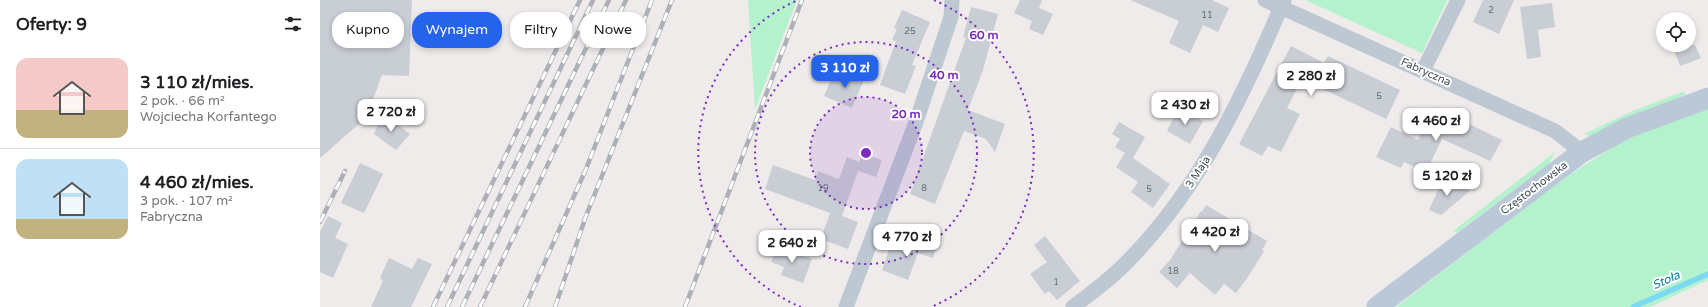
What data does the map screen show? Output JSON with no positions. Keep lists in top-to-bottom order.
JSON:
{
  "streets": {
    "street": ["Fabryczna", "3 Maja", "Częstochowska"]
  },
  "crossings": [
    ["Fabryczna", "3 Maja"],
    ["Fabryczna", "Częstochowska"]
  ],
  "water": ["Stoła"],
  "house_numbers": [
    "2",
    "11",
    "25",
    "5",
    "19",
    "8",
    "5",
    "18",
    "1"
  ],
  "page": {
    "heading": "Oferty: 9",
    "chip": [
      "Kupno",
      "Wynajem",
      "Filtry",
      "Nowe"
    ],
    "list": [
      {
        "name": "3 110 zł/mies.",
        "note": "2 pok. · 66 m² · Wojciecha Korfantego"
      },
      {
        "name": "4 460 zł/mies.",
        "note": "3 pok. · 107 m² · Fabryczna"
      }
    ],
    "price": [
      "3 110 zł",
      "2 280 zł",
      "2 430 zł",
      "2 720 zł",
      "4 460 zł",
      "5 120 zł",
      "4 420 zł",
      "4 770 zł",
      "2 640 zł"
    ]
  },
  "rings": ["60 m", "40 m", "20 m"]
}
